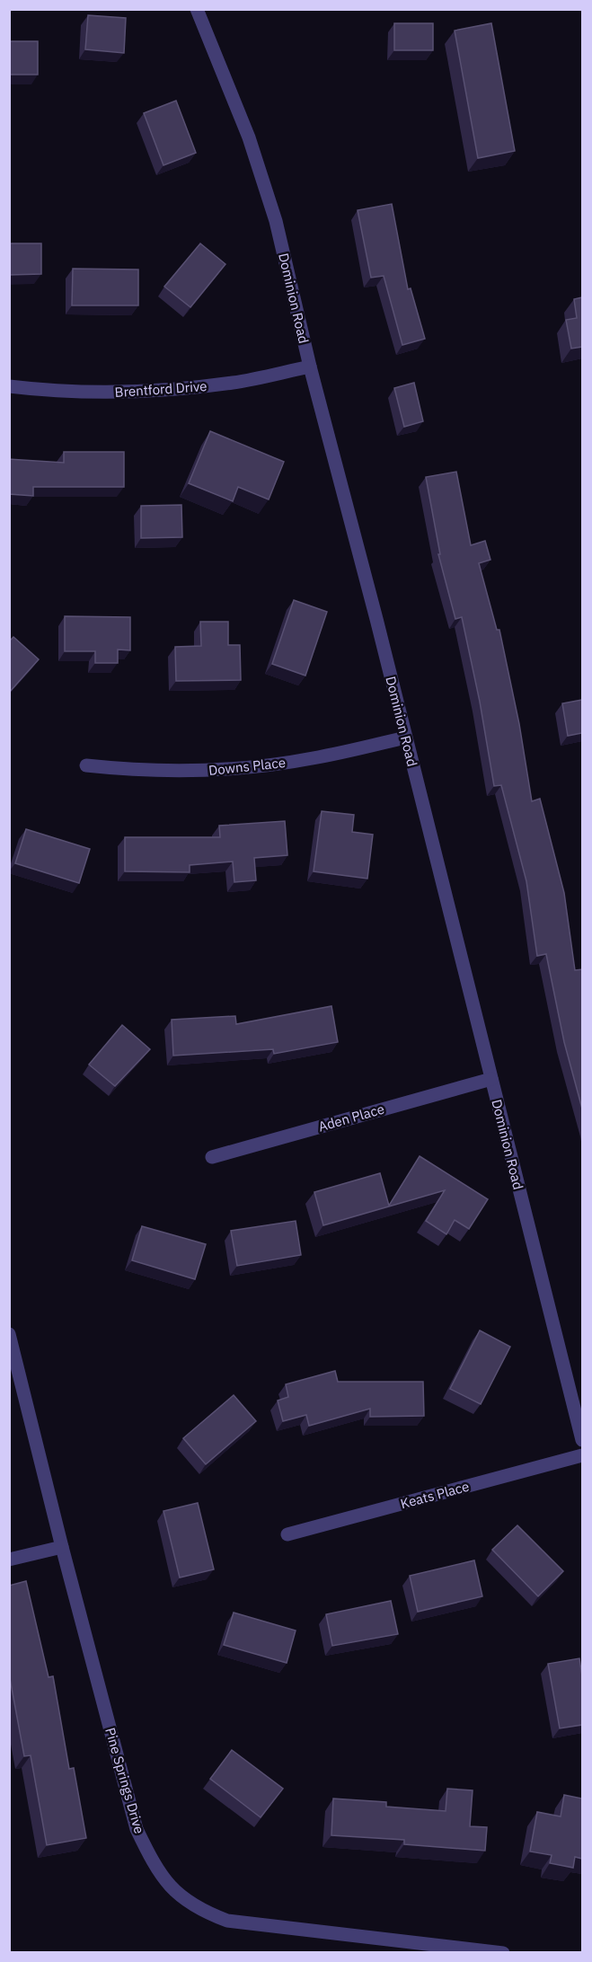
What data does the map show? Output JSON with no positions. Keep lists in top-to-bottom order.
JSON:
{
  "streets": {
    "street": [
      "Dominion Road",
      "Brentford Drive",
      "Downs Place",
      "Aden Place",
      "Keats Place",
      "Pine Springs Drive"
    ]
  },
  "crossings": [
    ["Dominion Road", "Brentford Drive"],
    ["Dominion Road", "Downs Place"],
    ["Dominion Road", "Aden Place"]
  ]
}
